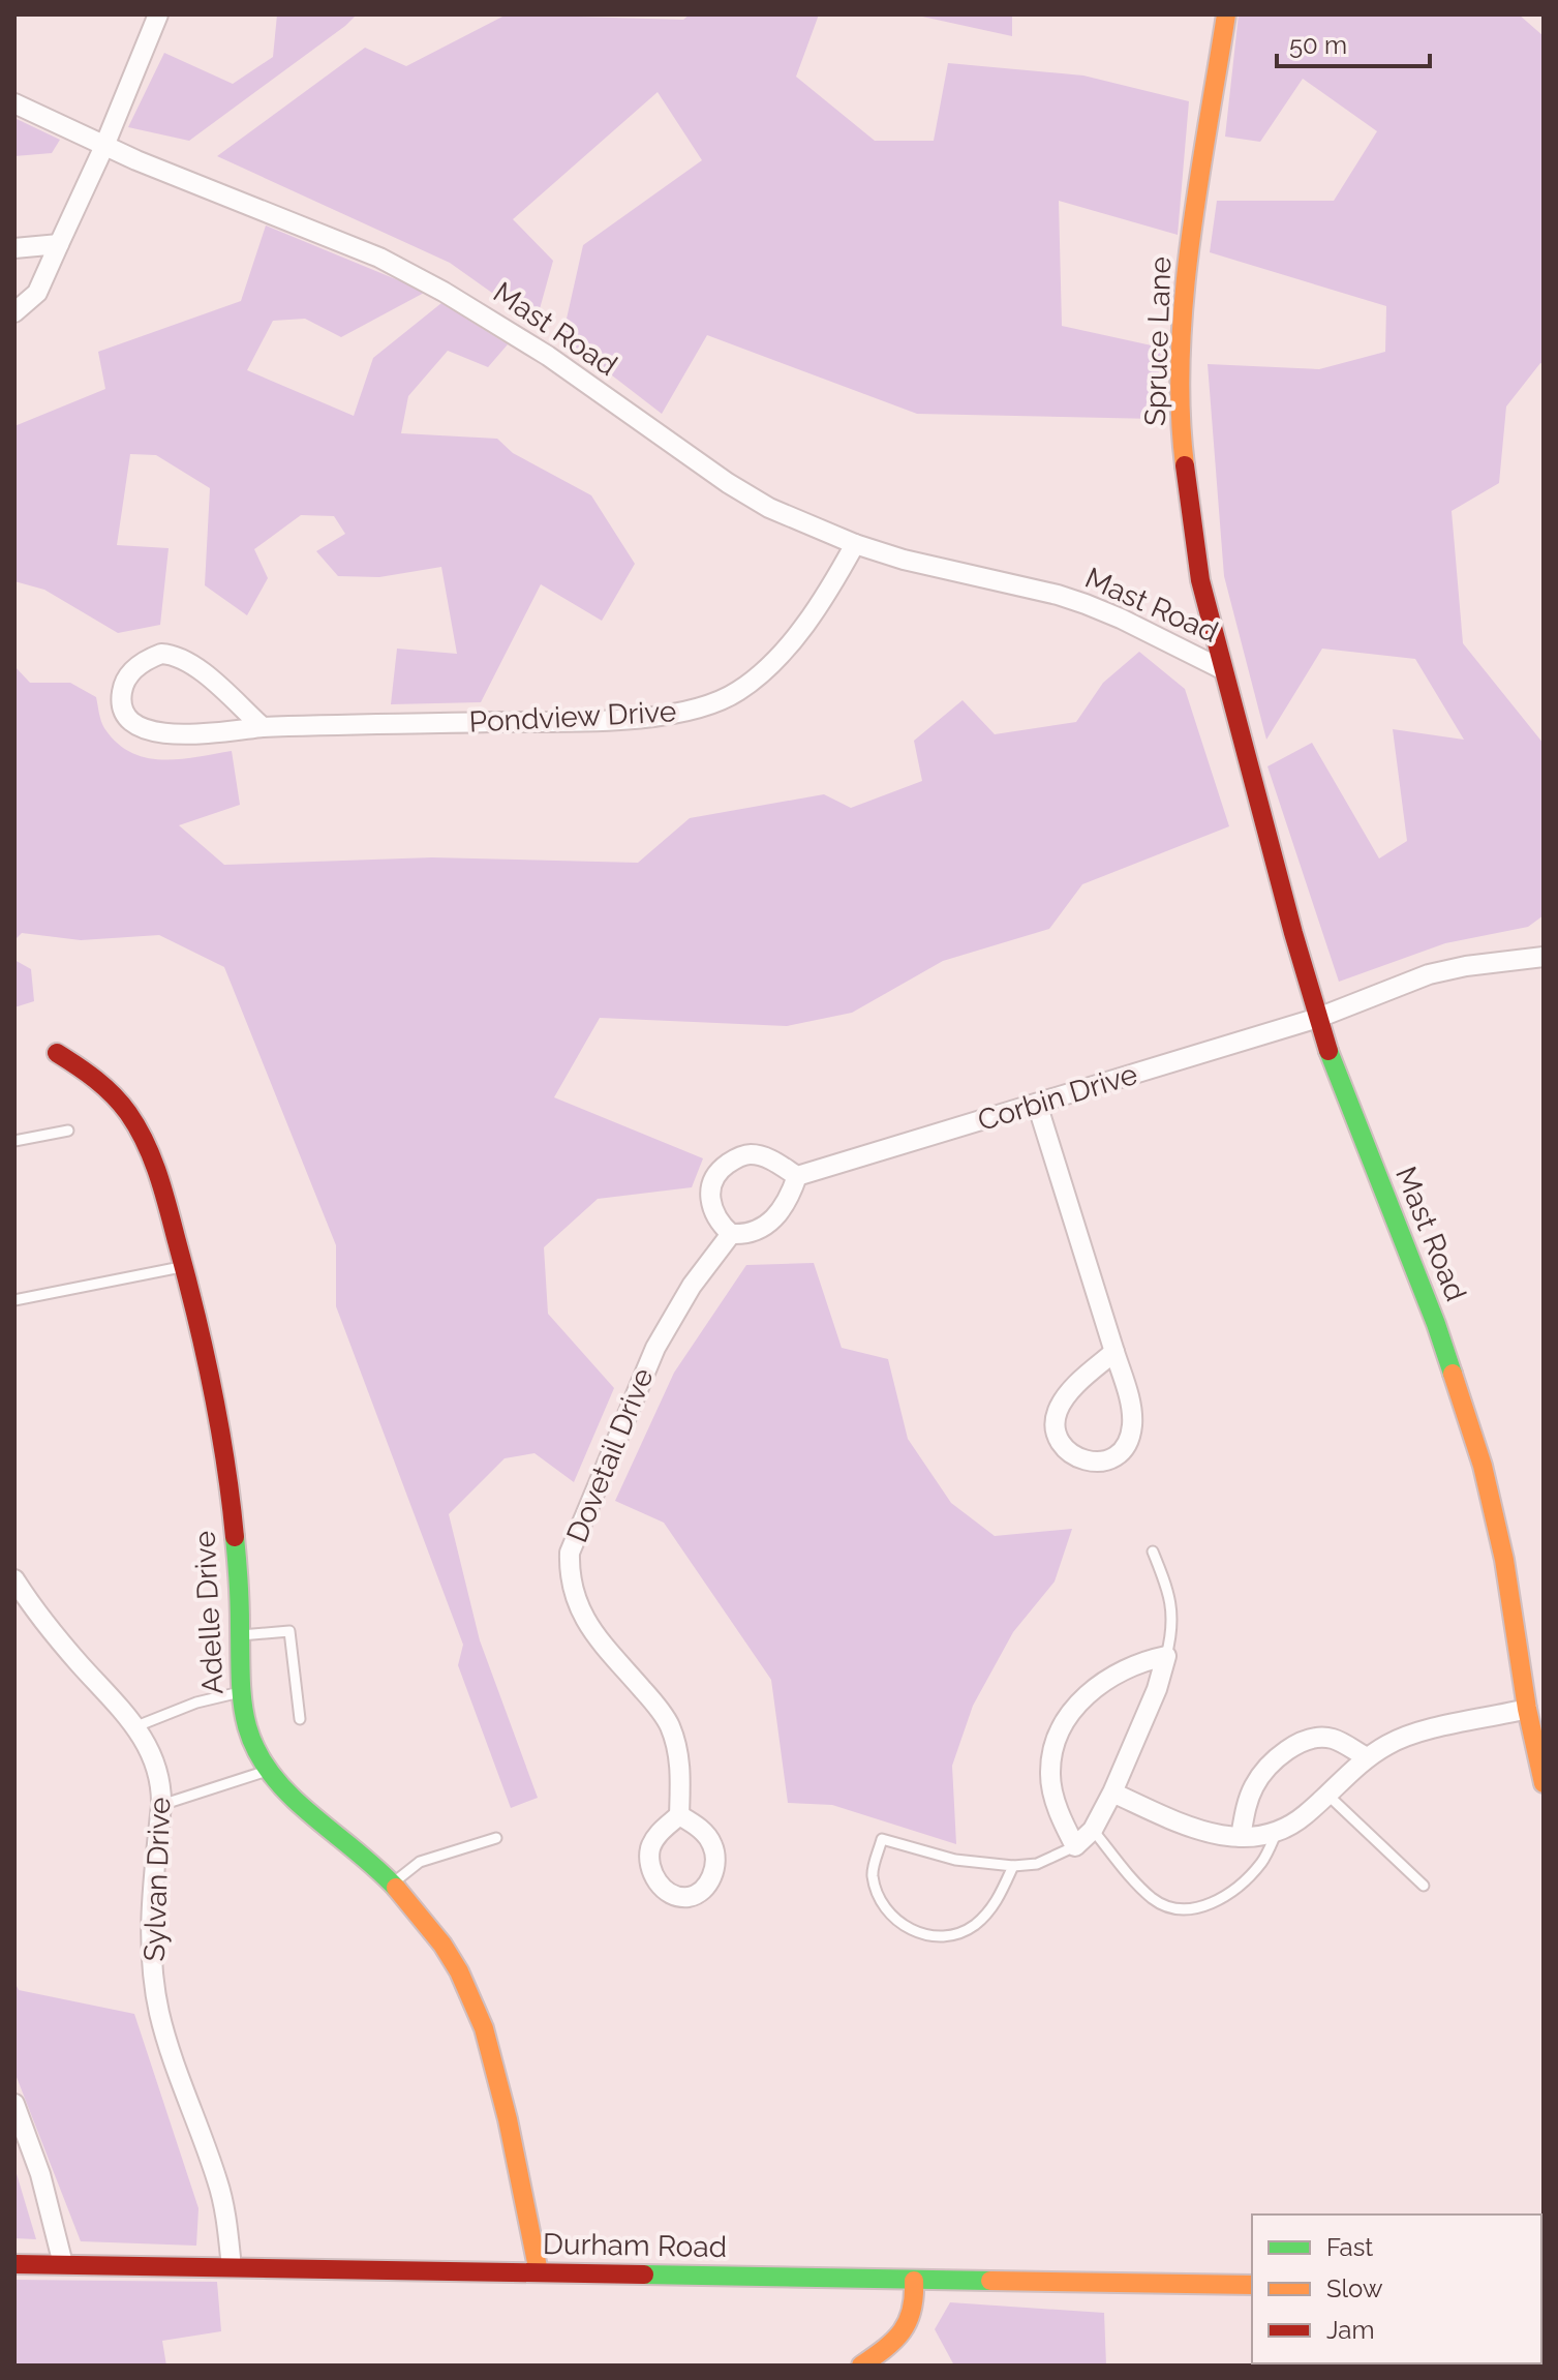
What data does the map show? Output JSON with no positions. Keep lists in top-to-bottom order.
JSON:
{
  "streets": {
    "street": [
      "Mast Road",
      "Spruce Lane",
      "Pondview Drive",
      "Corbin Drive",
      "Dovetail Drive",
      "Adelle Drive",
      "Sylvan Drive",
      "Durham Road"
    ]
  },
  "crossings": [
    ["Mast Road", "Spruce Lane"],
    ["Mast Road", "Pondview Drive"],
    ["Mast Road", "Corbin Drive"],
    ["Corbin Drive", "Dovetail Drive"],
    ["Adelle Drive", "Durham Road"],
    ["Sylvan Drive", "Durham Road"]
  ],
  "legend": ["Fast", "Slow", "Jam"],
  "scale_bar": "50 m"
}
